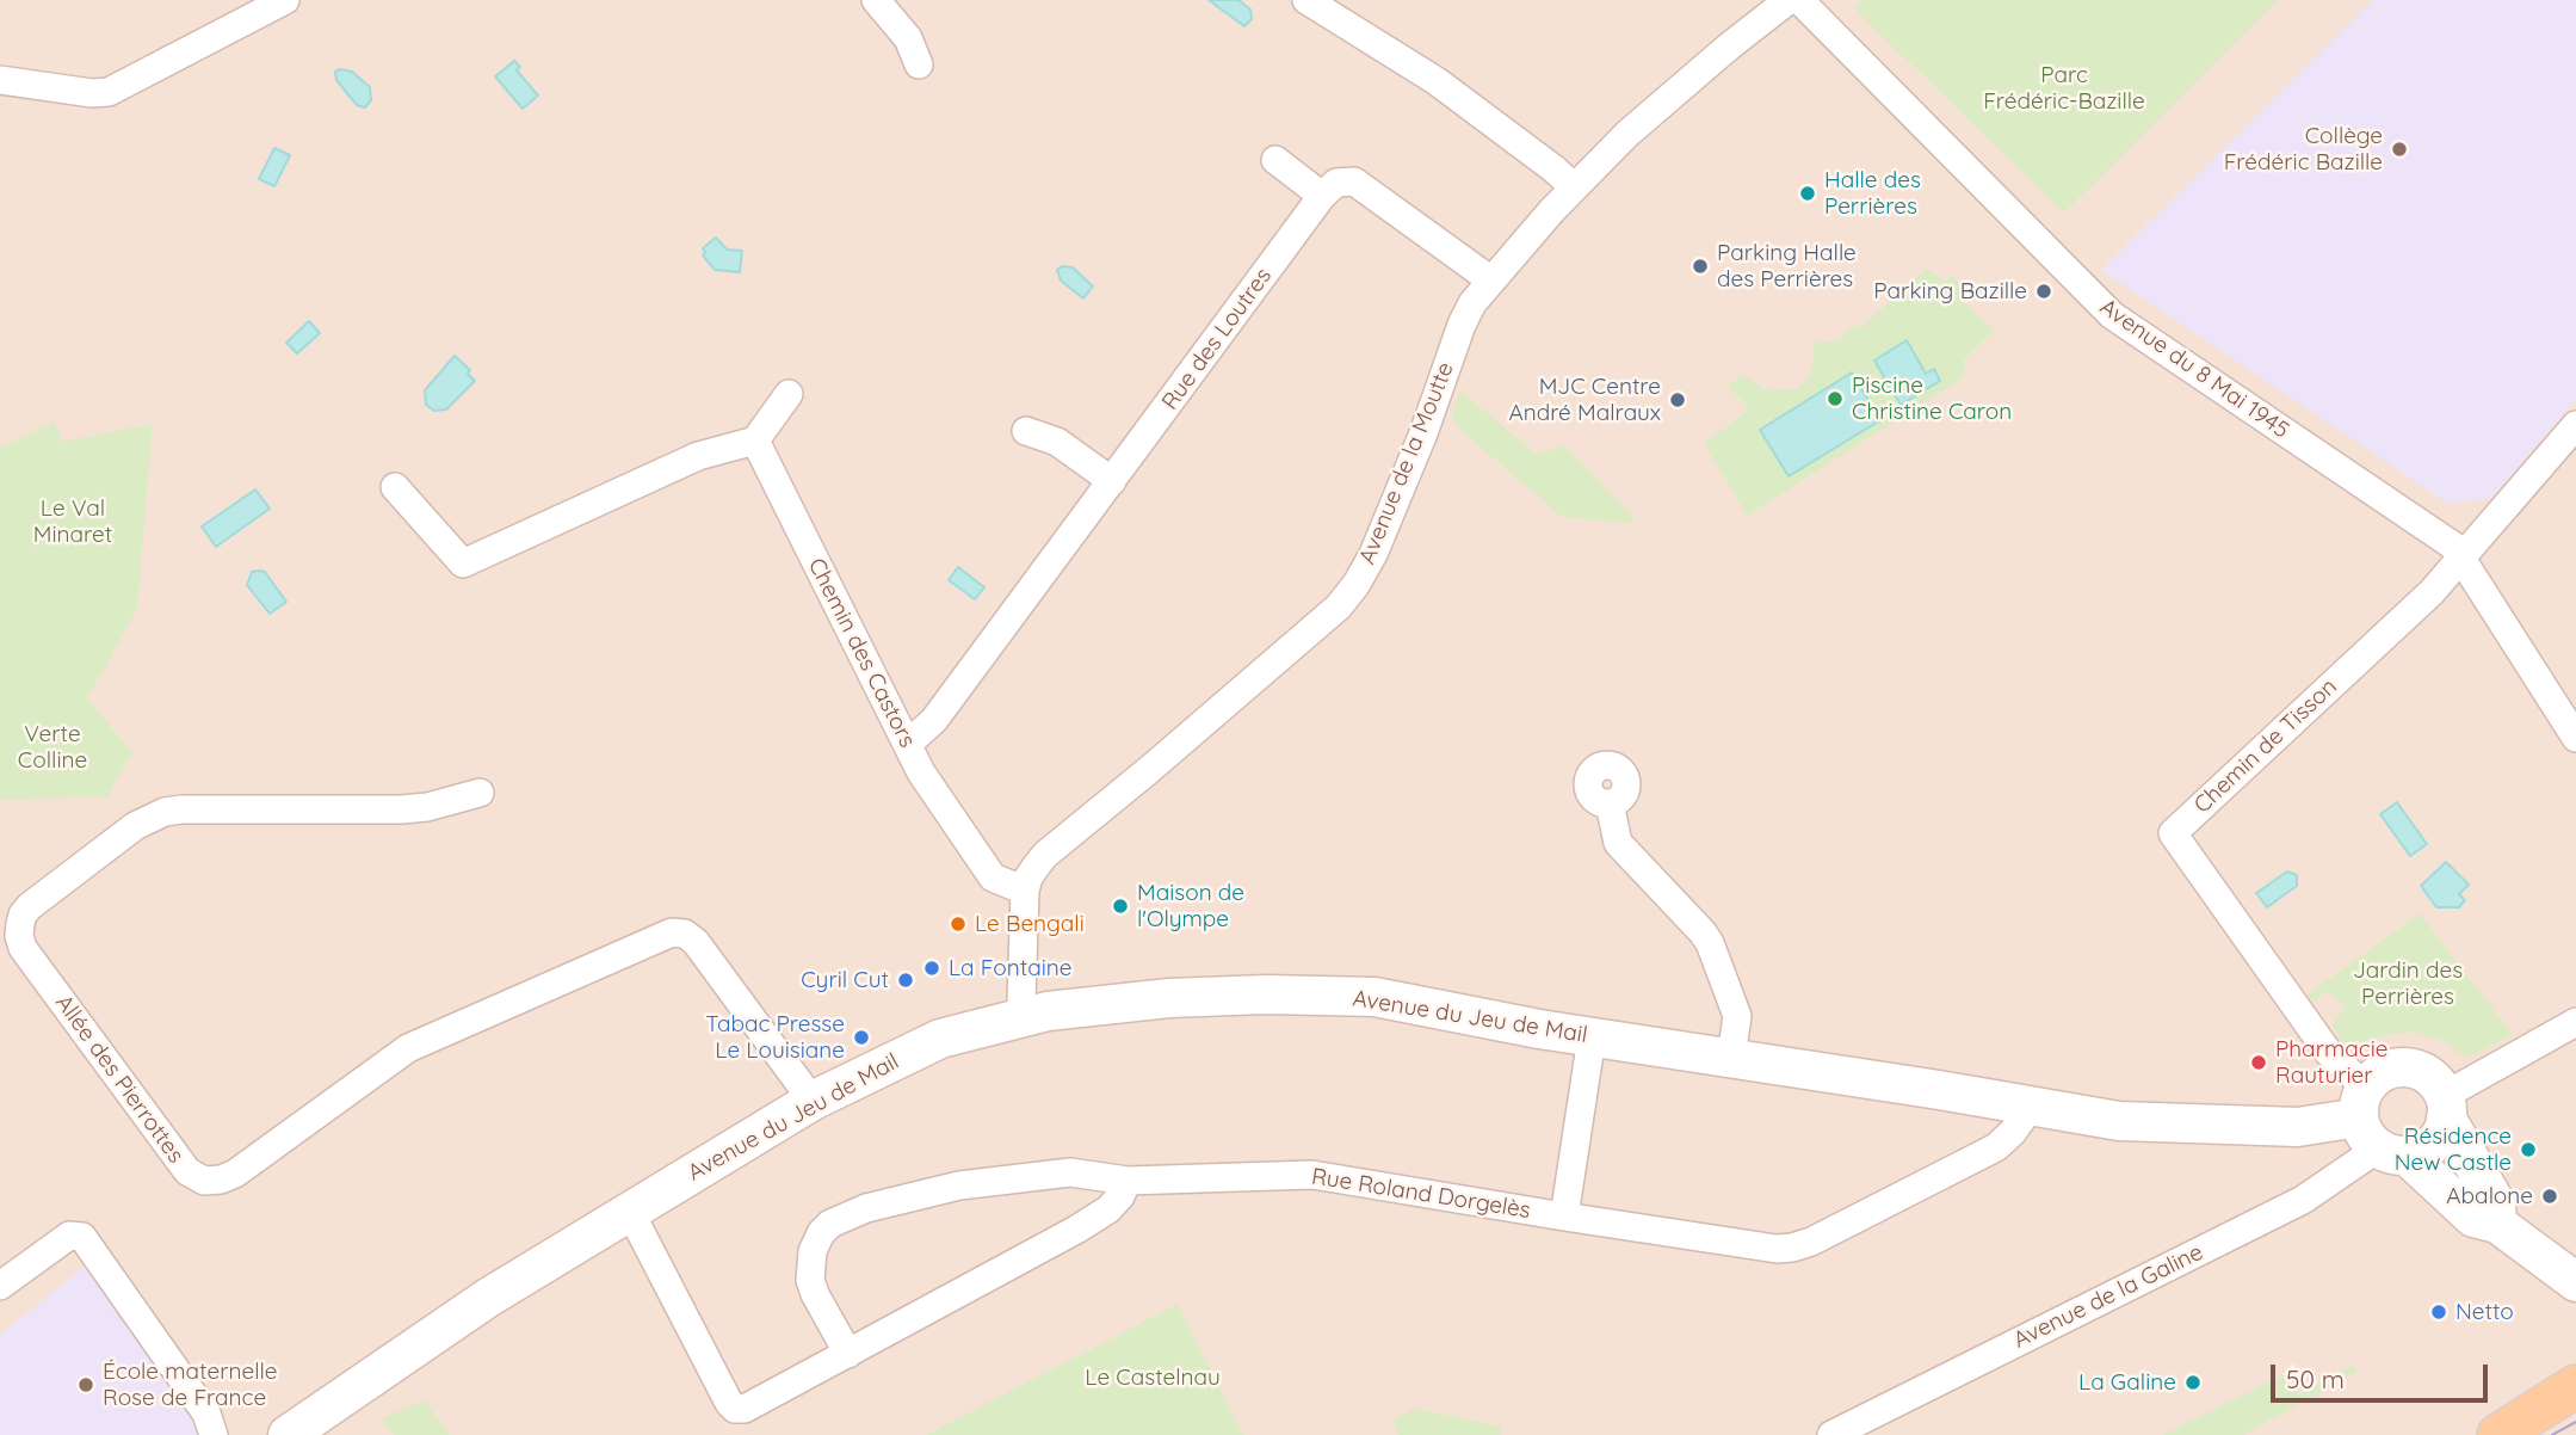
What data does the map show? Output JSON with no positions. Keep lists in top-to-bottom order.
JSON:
{
  "streets": {
    "street": [
      "Rue des Loutres",
      "Avenue du 8 Mai 1945",
      "Avenue de la Moutte",
      "Chemin des Castors",
      "Chemin de Tisson",
      "Avenue du Jeu de Mail",
      "Allée des Pierrottes",
      "Rue Roland Dorgelès",
      "Avenue de la Galine"
    ]
  },
  "crossings": [
    ["Rue des Loutres", "Chemin des Castors"],
    ["Avenue du 8 Mai 1945", "Chemin de Tisson"],
    ["Avenue de la Moutte", "Chemin des Castors"],
    ["Avenue de la Moutte", "Avenue du Jeu de Mail"],
    ["Chemin de Tisson", "Avenue du Jeu de Mail"],
    ["Chemin de Tisson", "Avenue de la Galine"],
    ["Avenue du Jeu de Mail", "Allée des Pierrottes"],
    ["Avenue du Jeu de Mail", "Rue Roland Dorgelès"],
    ["Avenue du Jeu de Mail", "Avenue de la Galine"]
  ],
  "parks": [
    "Parc Frédéric-Bazille",
    "Le Val Minaret",
    "Verte Colline",
    "Jardin des Perrières",
    "Le Castelnau"
  ],
  "places": [
    "Collège Frédéric Bazille",
    "Halle des Perrières",
    "Parking Halle des Perrières",
    "Parking Bazille",
    "Piscine Christine Caron",
    "MJC Centre André Malraux",
    "Maison de l'Olympe",
    "Le Bengali",
    "La Fontaine",
    "Cyril Cut",
    "Tabac Presse Le Louisiane",
    "Pharmacie Rauturier",
    "Résidence New Castle",
    "Abalone",
    "Netto",
    "La Galine",
    "École maternelle Rose de France"
  ],
  "scale_bar": "50 m"
}
